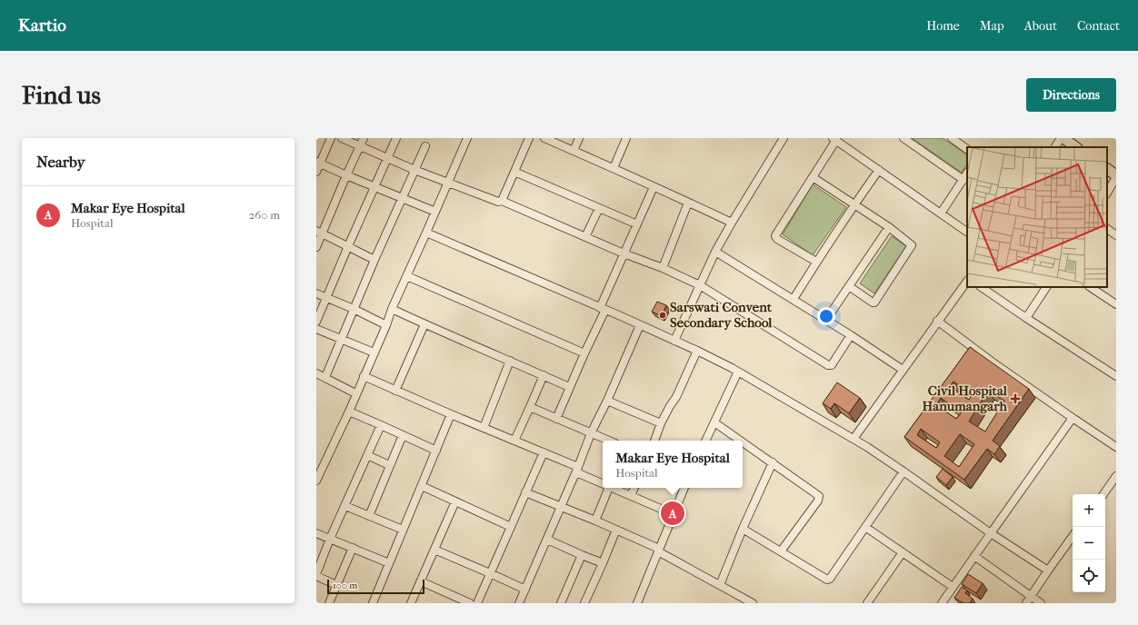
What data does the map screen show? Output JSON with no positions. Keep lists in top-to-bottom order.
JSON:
{
  "places": {
    "other": ["Sarswati Convent Secondary School"],
    "health": ["Civil Hospital Hanumangarh"]
  },
  "scale_bar": "100 m",
  "page": {
    "header": "Kartio",
    "nav": [
      "Home",
      "Map",
      "About",
      "Contact"
    ],
    "buttons": "Directions",
    "title": "Find us",
    "heading": "Nearby",
    "list": [
      {
        "mark": "A",
        "name": "Makar Eye Hospital",
        "note": "Hospital",
        "value": "260 m"
      }
    ],
    "popup": ["Makar Eye Hospital", "Hospital"],
    "map_buttons": ["+", "−"],
    "pins": "A",
    "scale": "100 m"
  }
}
